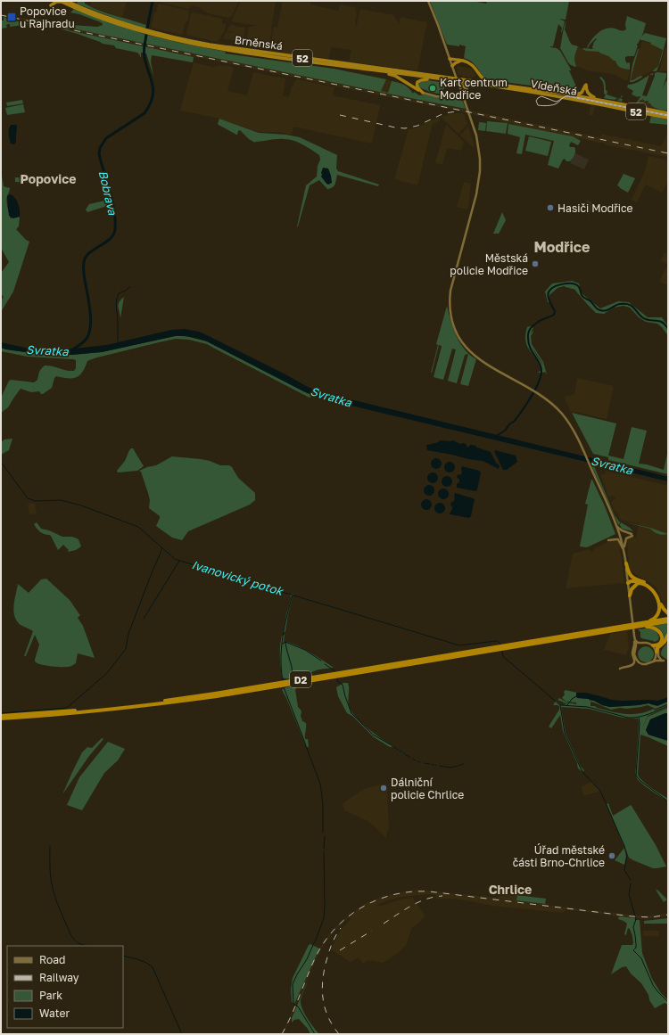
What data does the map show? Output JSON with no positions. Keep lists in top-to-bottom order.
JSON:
{
  "streets": {
    "highway": [
      "Brněnská",
      "52",
      "Vídeňská",
      "D2"
    ]
  },
  "crossings": [
    ["Brněnská", "Vídeňská"]
  ],
  "districts": ["Popovice", "Modřice", "Chrlice"],
  "water": ["Bobrava", "Svratka", "Ivanovický potok"],
  "places": {
    "transit": ["Popovice u Rajhradu"],
    "other": [
      "Kart centrum Modřice",
      "Hasiči Modřice",
      "Městská policie Modřice",
      "Dálniční policie Chrlice",
      "Úřad městské části Brno-Chrlice"
    ]
  },
  "legend": [
    "Road",
    "Railway",
    "Park",
    "Water"
  ]
}
